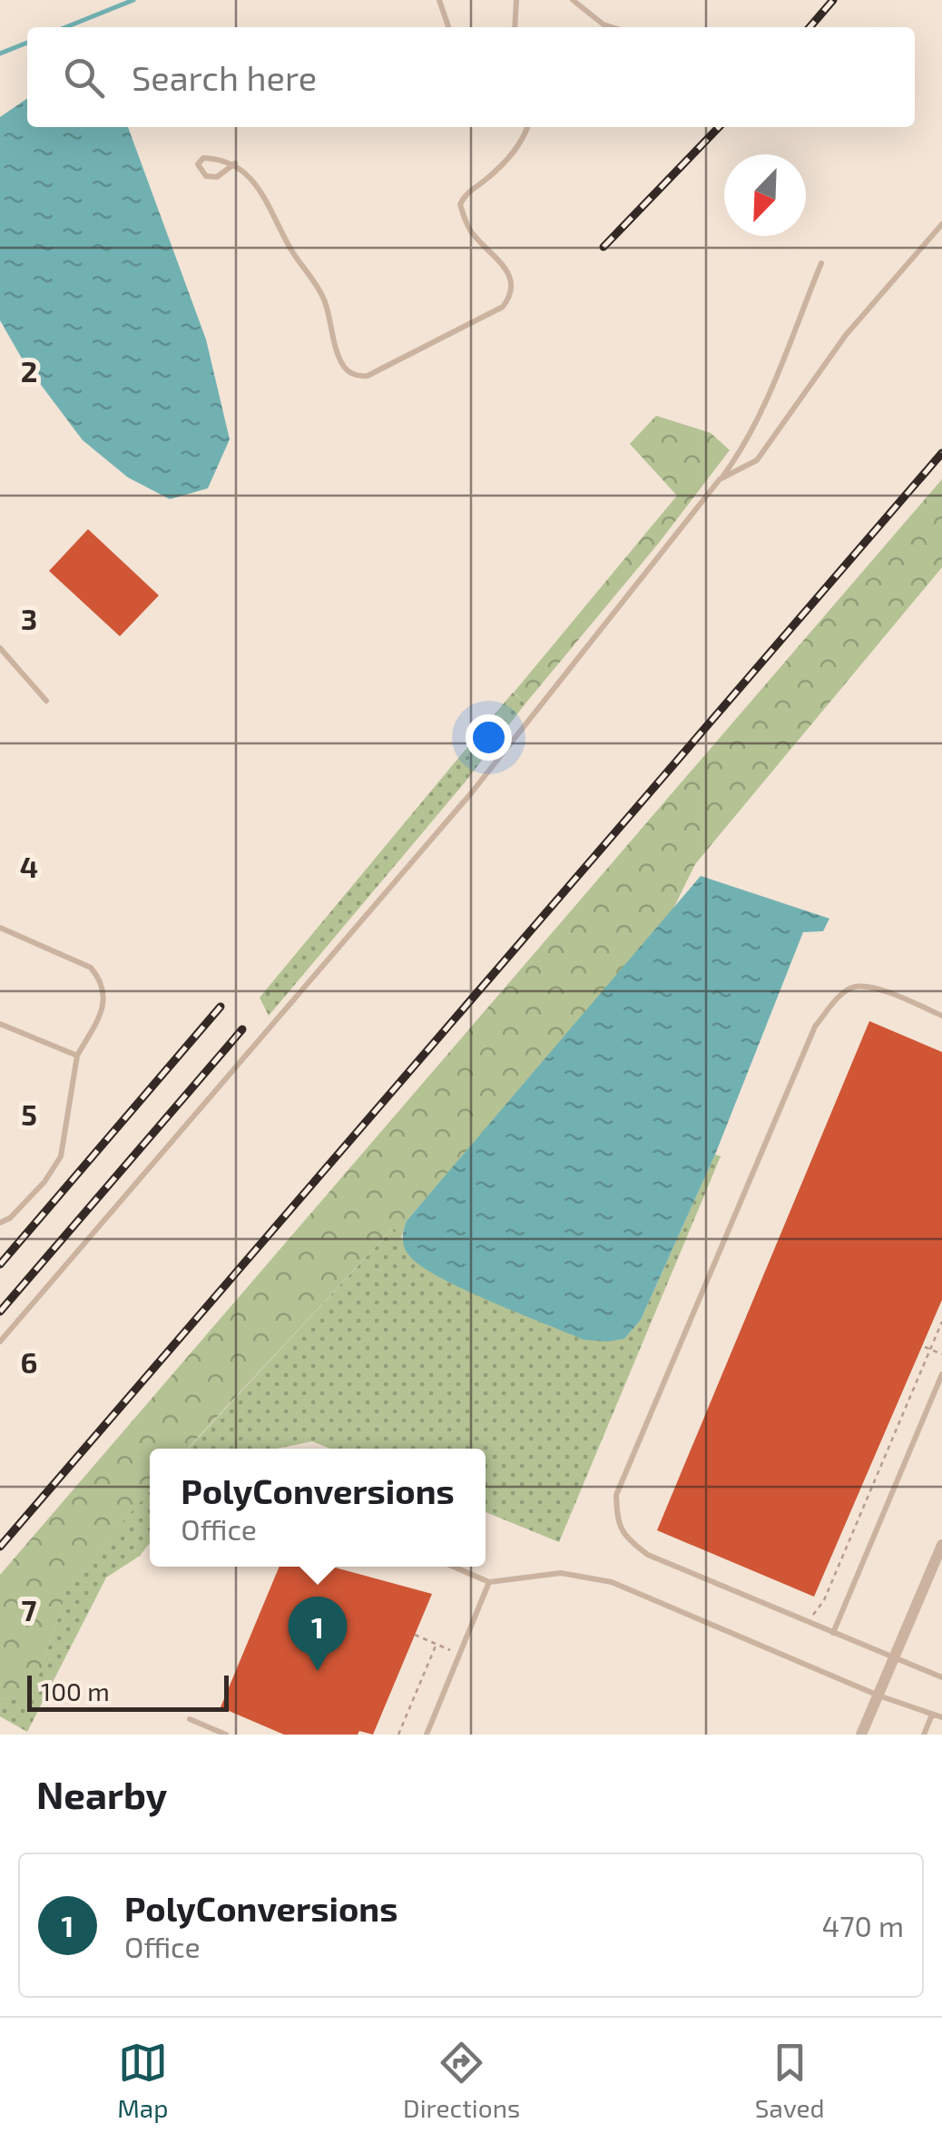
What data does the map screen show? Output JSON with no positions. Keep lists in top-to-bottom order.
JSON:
{
  "scale_bar": "100 m",
  "north": "bottom left",
  "page": {
    "search": "Search here",
    "popup": ["PolyConversions", "Office"],
    "pins": "1",
    "scale": "100 m",
    "heading": "Nearby",
    "list": [
      {
        "mark": "1",
        "name": "PolyConversions",
        "note": "Office",
        "value": "470 m"
      }
    ],
    "nav": ["Map", "Directions", "Saved"]
  },
  "grid": {
    "rows": [
      "2",
      "3",
      "4",
      "5",
      "6",
      "7"
    ]
  }
}
